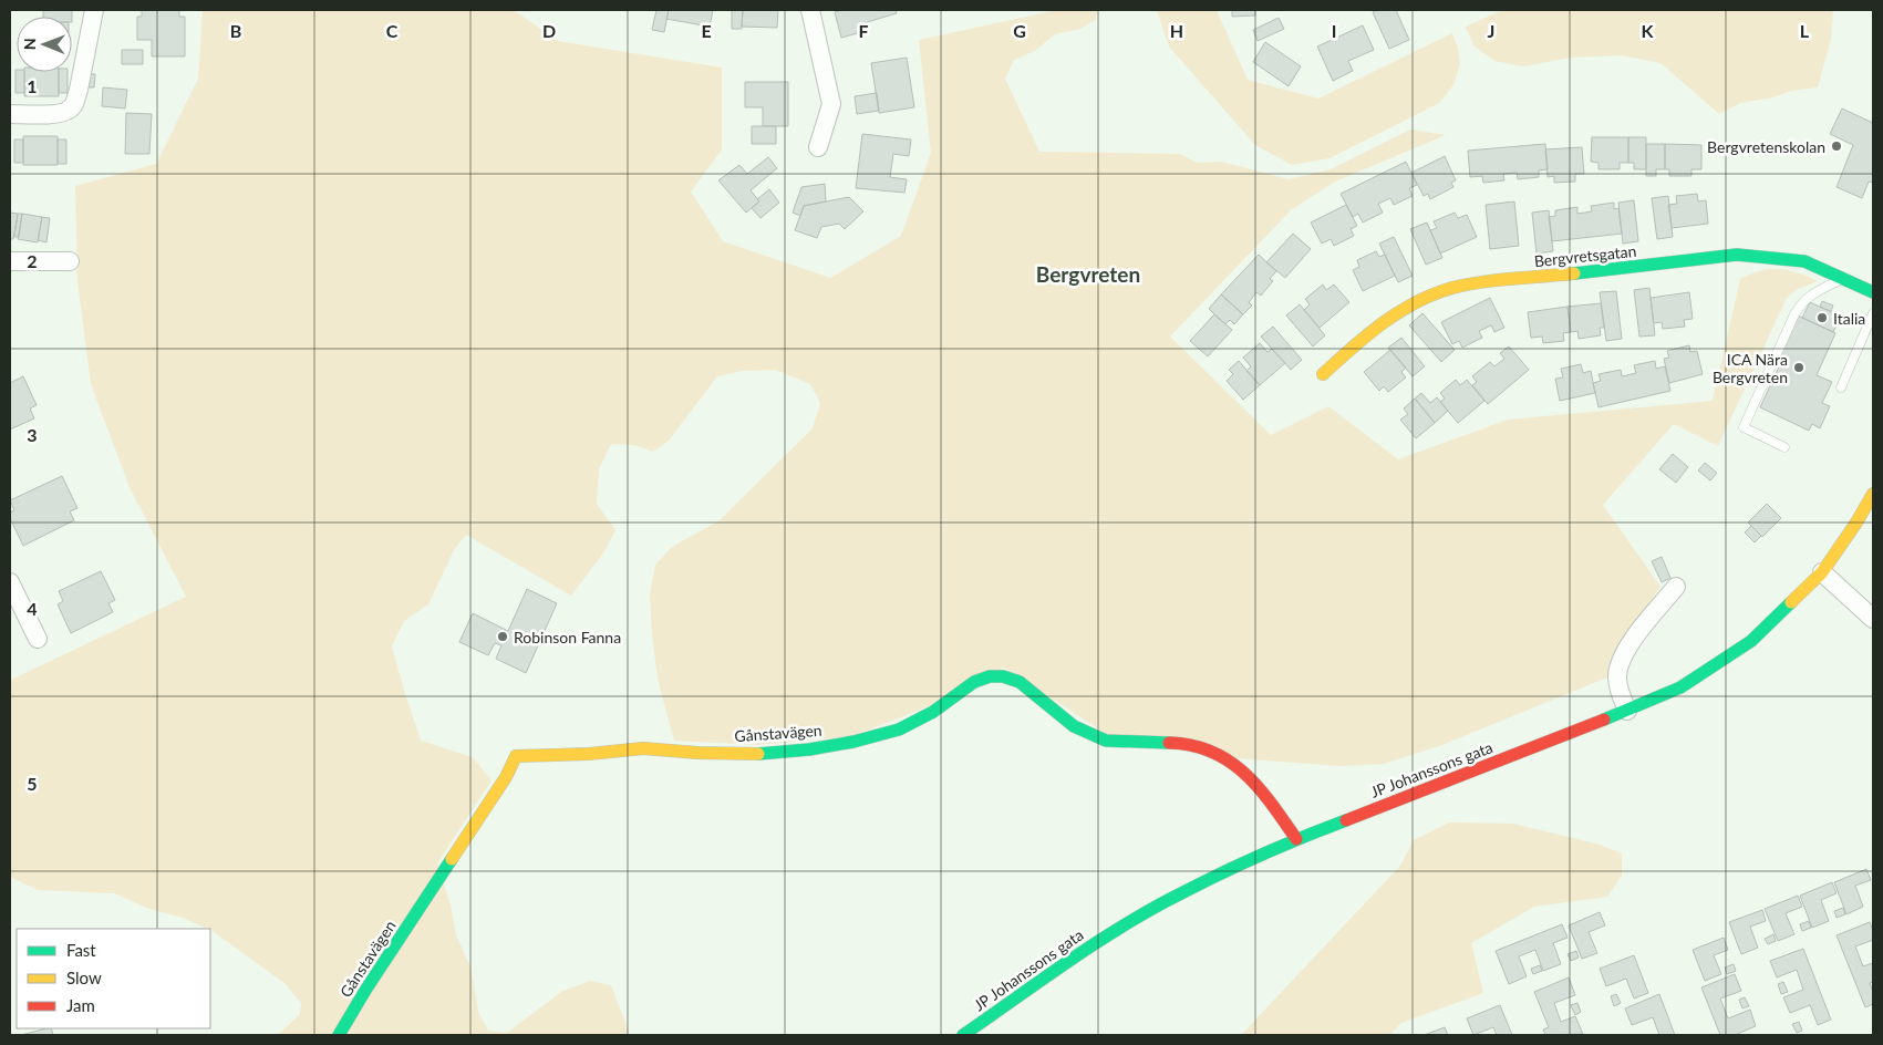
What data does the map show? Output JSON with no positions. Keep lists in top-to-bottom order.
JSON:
{
  "streets": {
    "street": ["Bergvretsgatan", "Gånstavägen", "JP Johanssons gata"]
  },
  "crossings": [
    ["Gånstavägen", "JP Johanssons gata"]
  ],
  "districts": ["Bergvreten"],
  "places": [
    "Bergvretenskolan",
    "Italia",
    "ICA Nära Bergvreten",
    "Robinson Fanna"
  ],
  "legend": ["Fast", "Slow", "Jam"],
  "north": "left",
  "grid": {
    "columns": [
      "B",
      "C",
      "D",
      "E",
      "F",
      "G",
      "H",
      "I",
      "J",
      "K",
      "L"
    ],
    "rows": [
      "1",
      "2",
      "3",
      "4",
      "5"
    ]
  }
}
